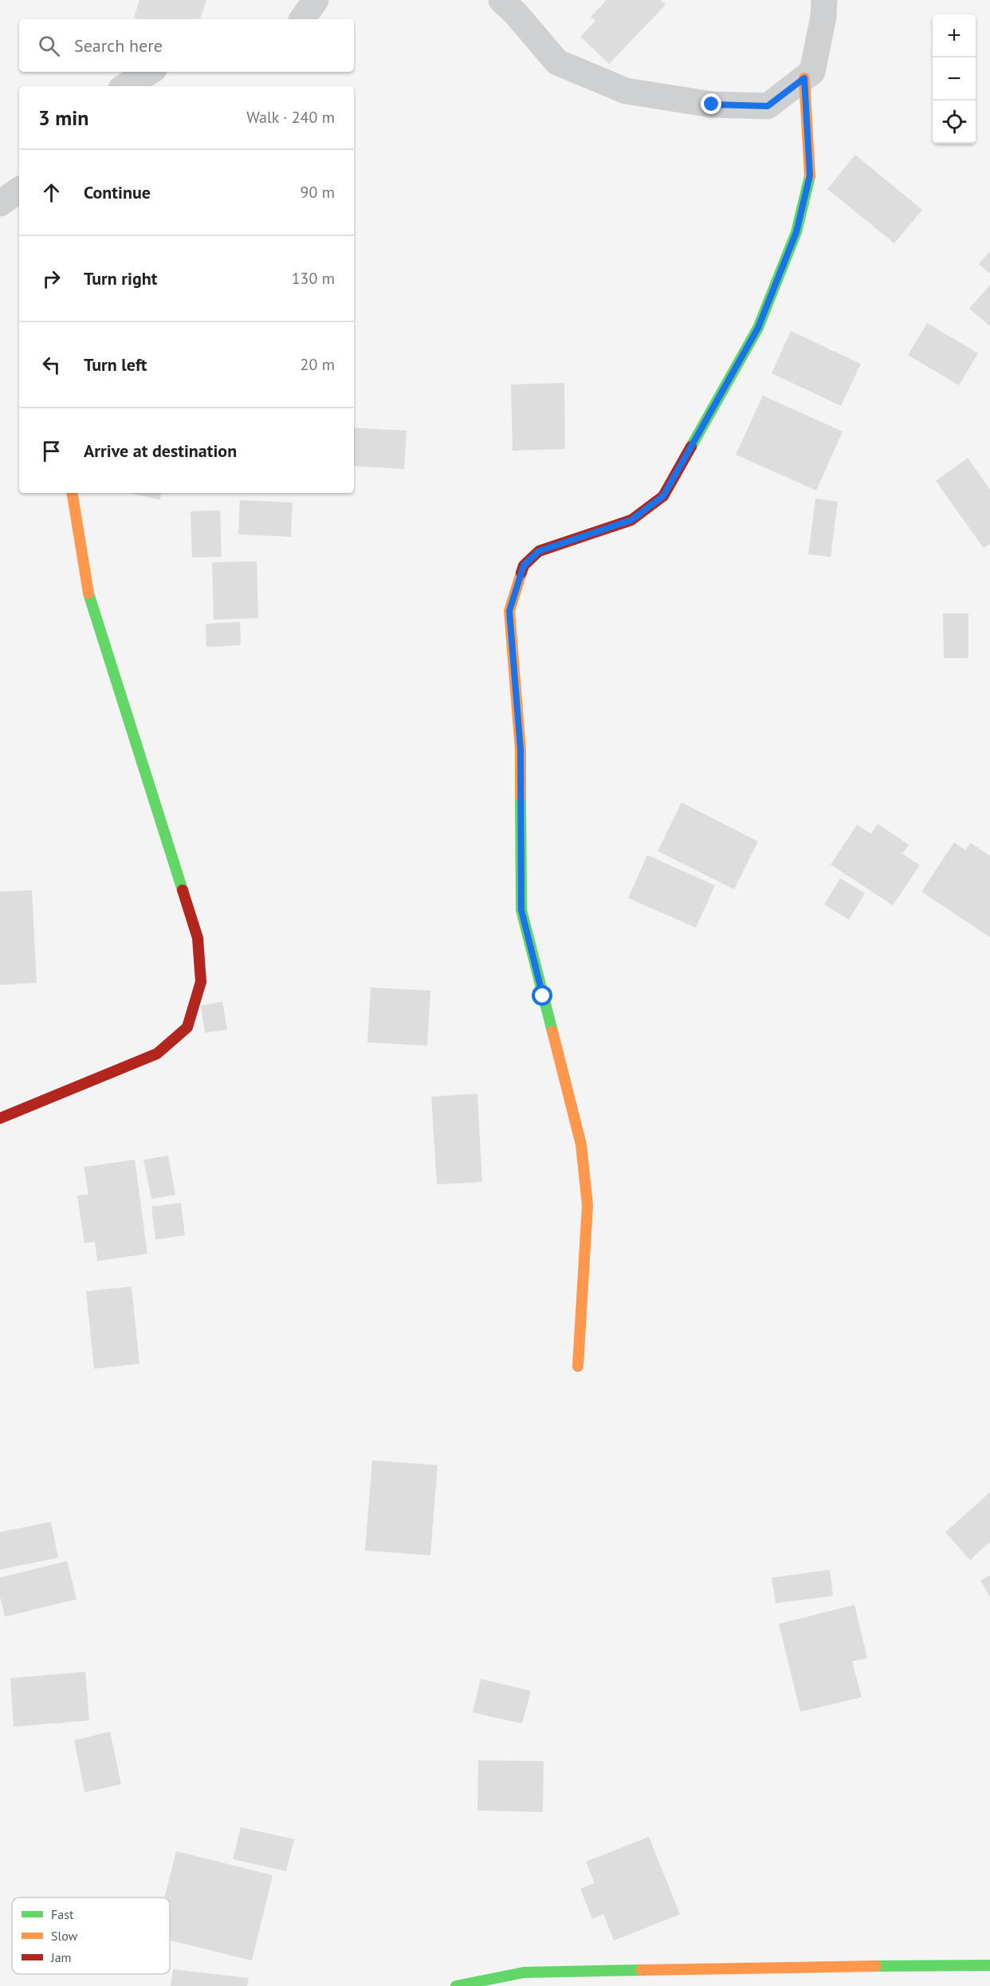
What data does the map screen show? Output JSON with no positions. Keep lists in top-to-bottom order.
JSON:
{
  "legend": ["Fast", "Slow", "Jam"],
  "page": {
    "map_buttons": ["+", "−"],
    "search": "Search here",
    "heading": ["3 min", "Walk · 240 m"],
    "list": [
      ["Continue", "90 m"],
      ["Turn right", "130 m"],
      ["Turn left", "20 m"],
      "Arrive at destination"
    ]
  }
}
